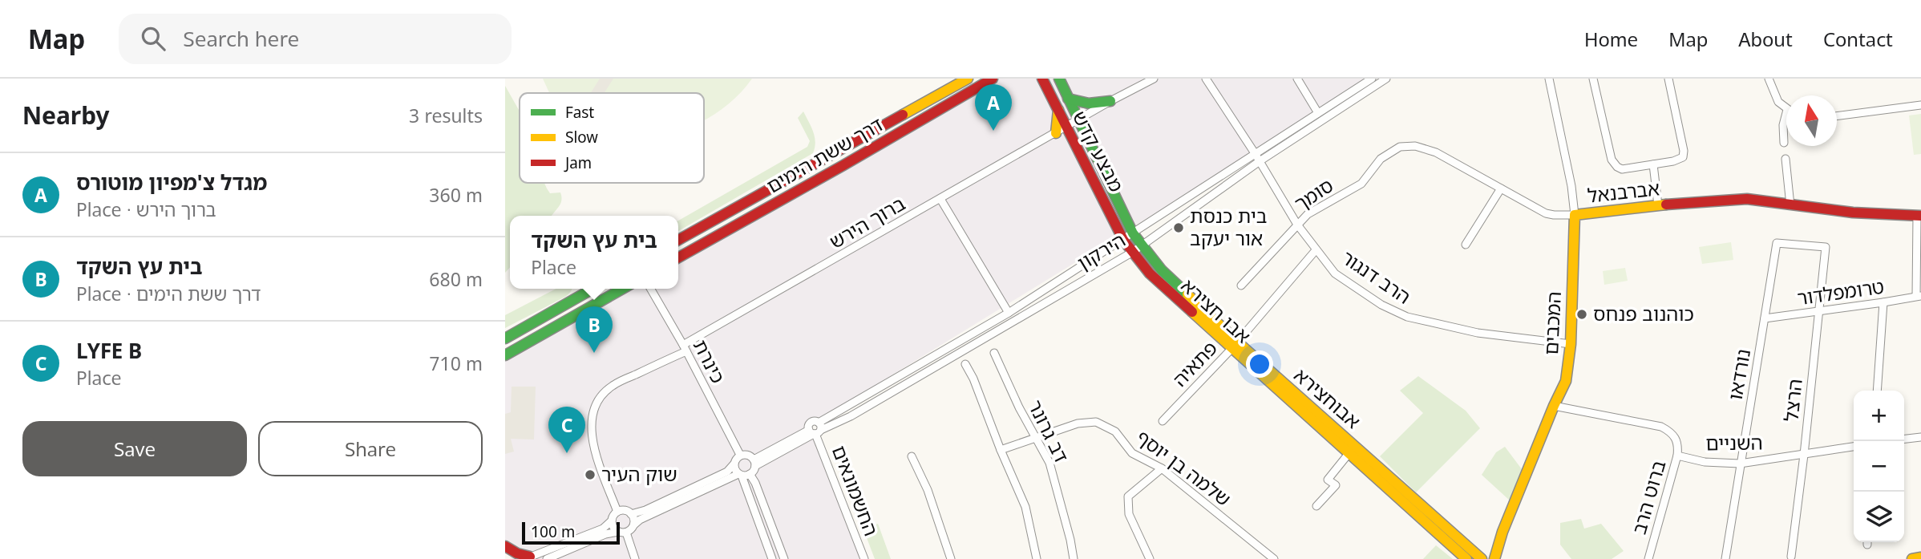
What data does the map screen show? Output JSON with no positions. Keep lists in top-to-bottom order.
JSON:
{
  "streets": {
    "street": [
      "מבצע קדש",
      "דרך ששת הימים",
      "אברבנאל",
      "סומך",
      "ברוך הירש",
      "הירקון",
      "הרב דנגור",
      "טרומפלדור",
      "אבו חצירא",
      "המכבים",
      "כינרת",
      "פתאיה",
      "נורדאו",
      "אבוחצירא",
      "הרצל",
      "דב גרונר",
      "השניים",
      "שלמה בן יוסף",
      "החשמונאים",
      "ברוט הרב"
    ]
  },
  "crossings": [
    ["מבצע קדש", "ברוך הירש"],
    ["מבצע קדש", "הירקון"],
    ["מבצע קדש", "אבו חצירא"],
    ["אברבנאל", "סומך"],
    ["אברבנאל", "המכבים"],
    ["סומך", "הרב דנגור"],
    ["ברוך הירש", "כינרת"],
    ["הירקון", "הרב דנגור"],
    ["הירקון", "אבו חצירא"],
    ["הירקון", "כינרת"],
    ["הירקון", "החשמונאים"],
    ["הרב דנגור", "המכבים"],
    ["הרב דנגור", "פתאיה"],
    ["טרומפלדור", "נורדאו"],
    ["טרומפלדור", "הרצל"],
    ["אבו חצירא", "פתאיה"],
    ["אבו חצירא", "אבוחצירא"],
    ["המכבים", "ברוט הרב"],
    ["נורדאו", "הרצל"],
    ["נורדאו", "השניים"],
    ["הרצל", "השניים"],
    ["דב גרונר", "שלמה בן יוסף"],
    ["השניים", "ברוט הרב"]
  ],
  "places": ["בית כנסת אור יעקב", "כוהנוב פנחס", "שוק העיר"],
  "legend": ["Fast", "Slow", "Jam"],
  "scale_bar": "100 m",
  "north": "top",
  "page": {
    "header": "Map",
    "search": "Search here",
    "nav": [
      "Home",
      "Map",
      "About",
      "Contact"
    ],
    "heading": ["Nearby", "3 results"],
    "pins": ["A", "B", "C"],
    "list": [
      {
        "mark": "A",
        "name": "מגדל צ'מפיון מוטורס",
        "note": "Place · ברוך הירש",
        "value": "360 m"
      },
      {
        "mark": "B",
        "name": "בית עץ השקד",
        "note": "Place · דרך ששת הימים",
        "value": "680 m"
      },
      {
        "mark": "C",
        "name": "LYFE B",
        "note": "Place",
        "value": "710 m"
      }
    ],
    "popup": ["בית עץ השקד", "Place"],
    "map_buttons": ["+", "−"],
    "buttons": ["Save", "Share"],
    "scale": "100 m"
  }
}
